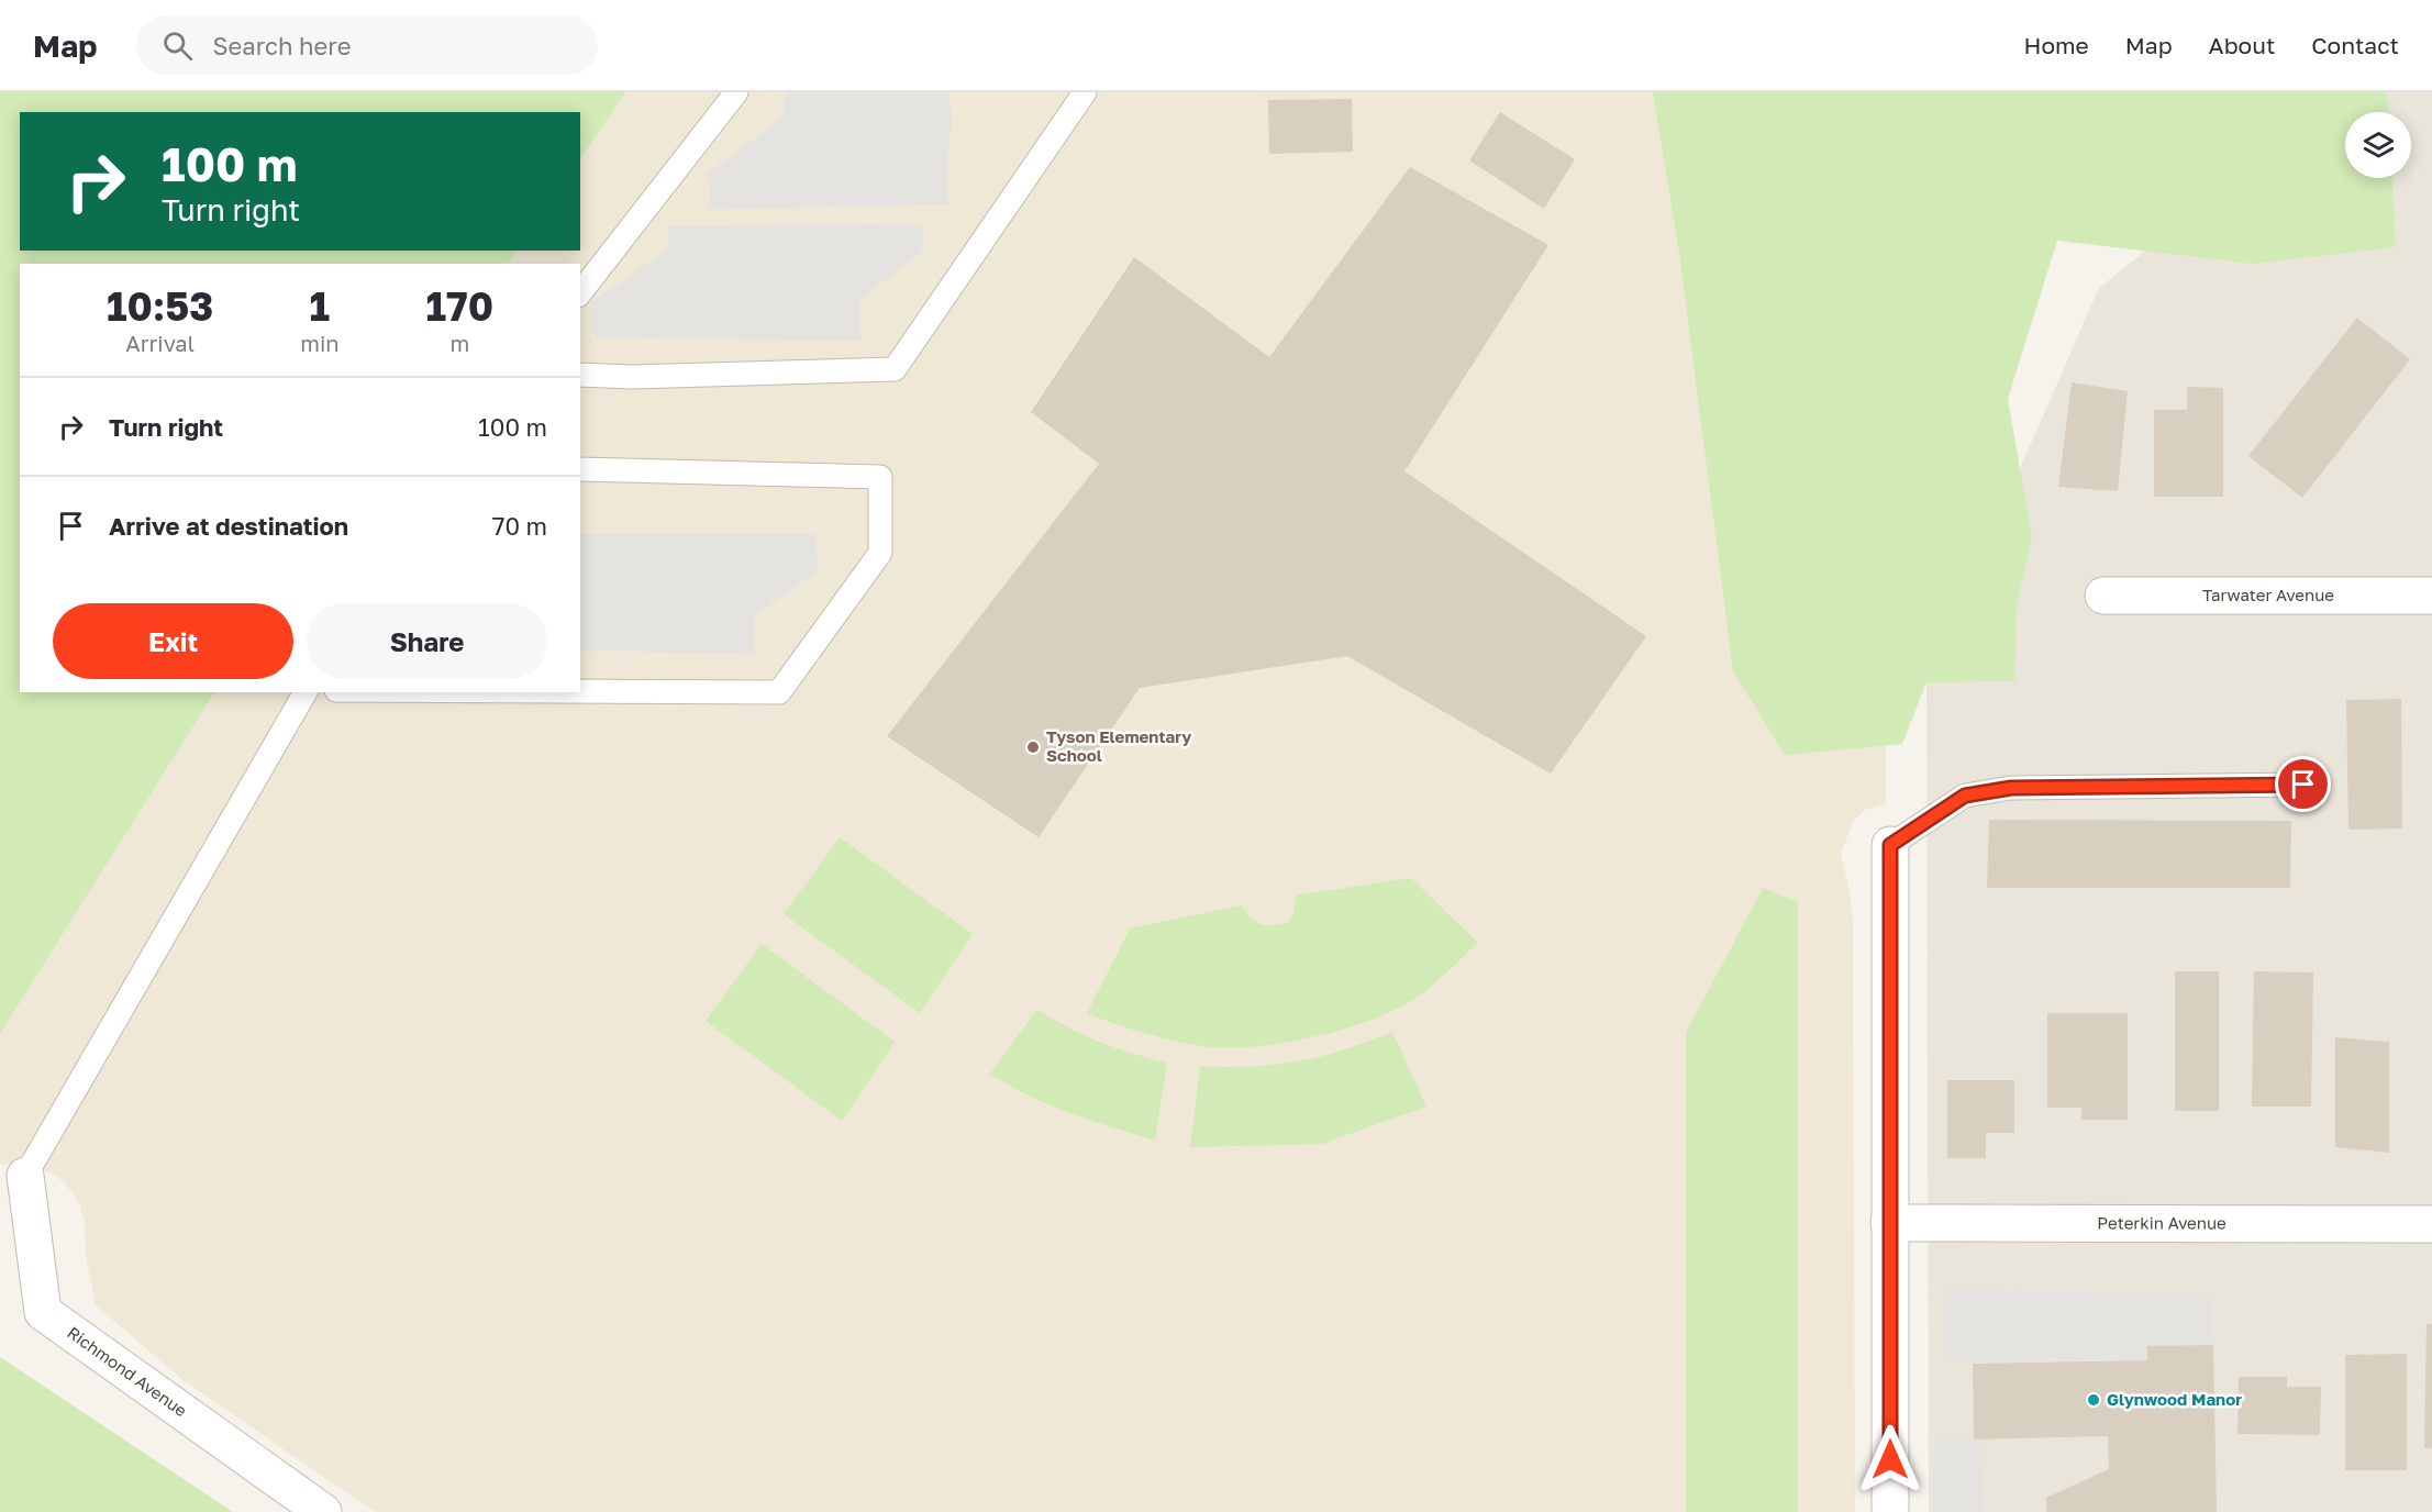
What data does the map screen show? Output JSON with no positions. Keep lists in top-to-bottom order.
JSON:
{
  "streets": {
    "street": ["Tarwater Avenue", "Peterkin Avenue", "Richmond Avenue"]
  },
  "places": ["Tyson Elementary School", "Glynwood Manor"],
  "page": {
    "header": "Map",
    "search": "Search here",
    "nav": [
      "Home",
      "Map",
      "About",
      "Contact"
    ],
    "turn": ["100 m", "Turn right"],
    "eta": [
      "10:53",
      "Arrival",
      "1",
      "min",
      "170",
      "m"
    ],
    "list": [
      {
        "name": "Turn right",
        "value": "100 m"
      },
      {
        "name": "Arrive at destination",
        "value": "70 m"
      }
    ],
    "buttons": ["Exit", "Share"]
  }
}
